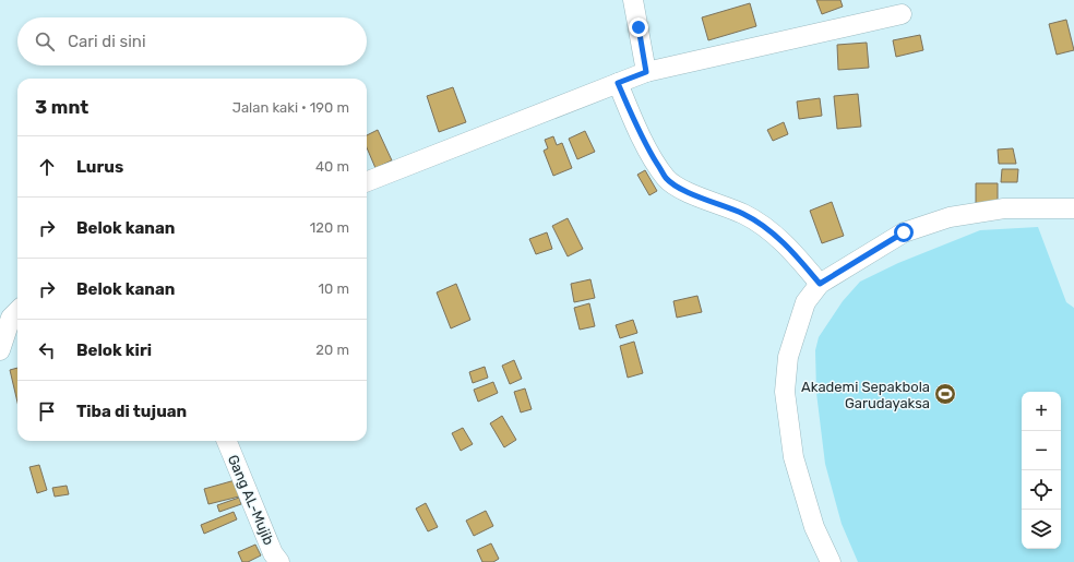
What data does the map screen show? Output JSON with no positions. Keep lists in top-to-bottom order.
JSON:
{
  "streets": {
    "street": ["Gang AL-Mujib"]
  },
  "places": {
    "sports": ["Akademi Sepakbola Garudayaksa"]
  },
  "page": {
    "search": "Cari di sini",
    "heading": ["3 mnt", "Jalan kaki · 190 m"],
    "list": [
      ["Lurus", "40 m"],
      ["Belok kanan", "120 m"],
      ["Belok kanan", "10 m"],
      ["Belok kiri", "20 m"],
      "Tiba di tujuan"
    ],
    "map_buttons": ["+", "−"]
  }
}
